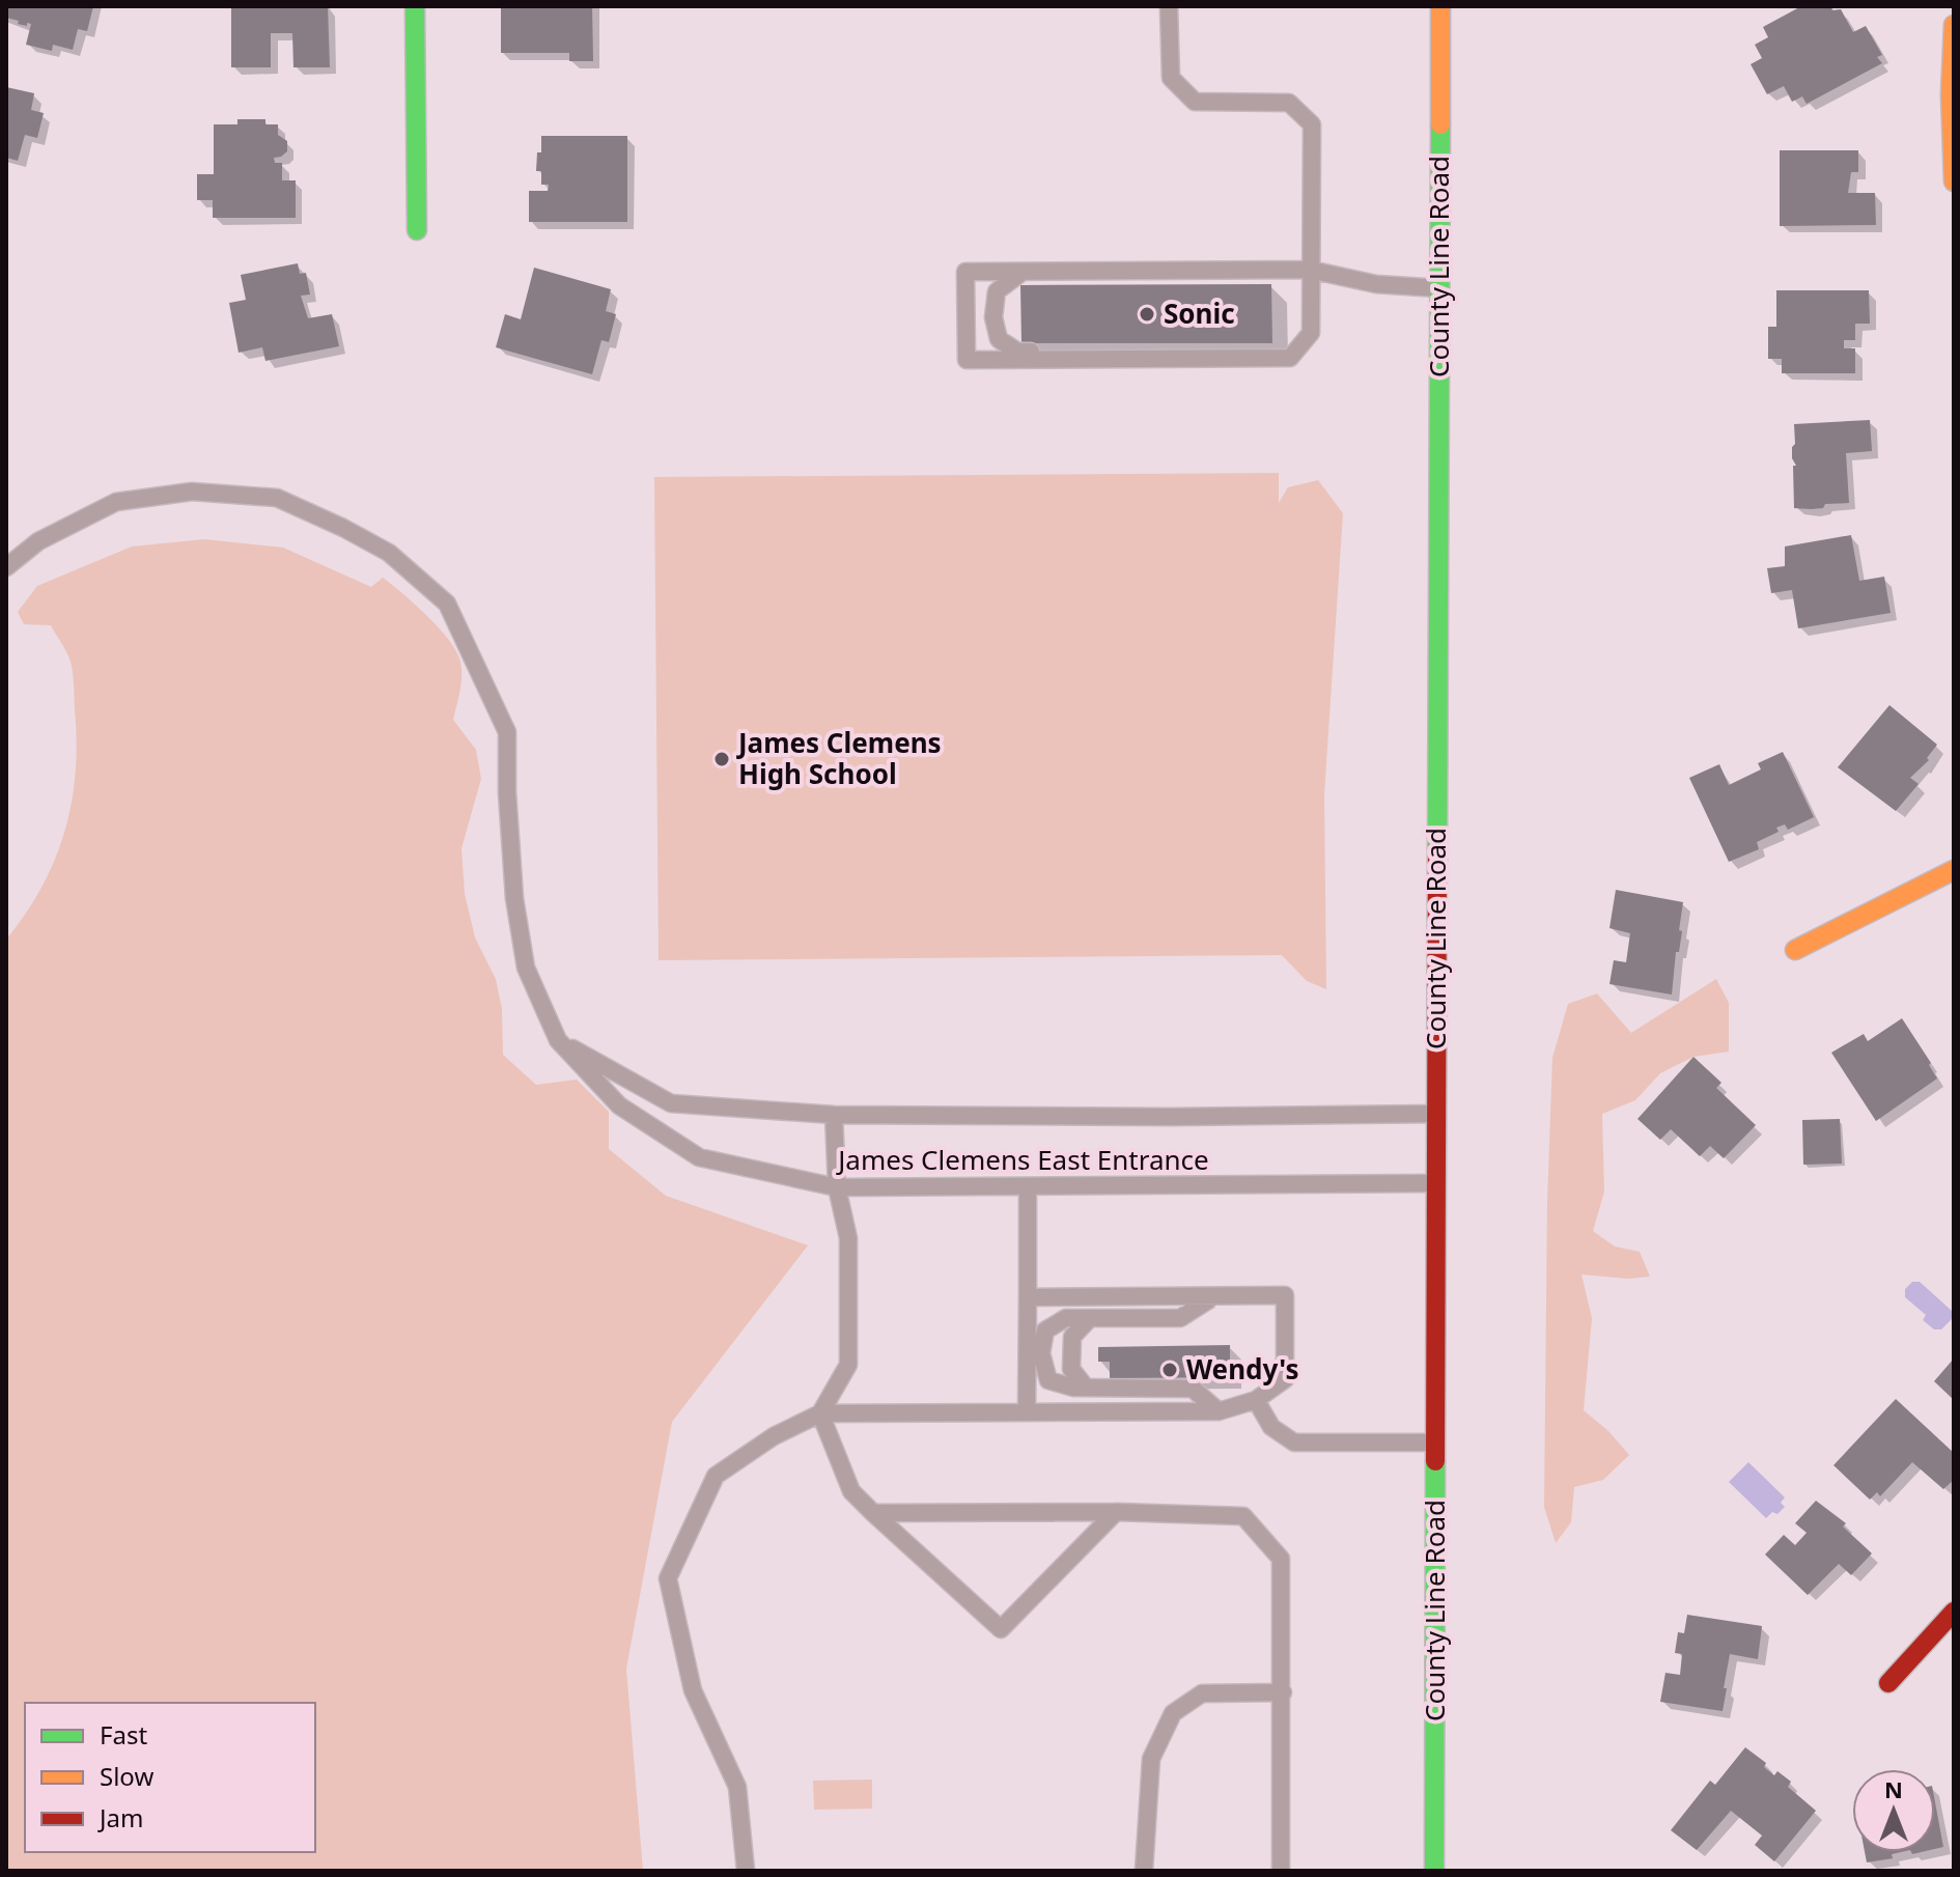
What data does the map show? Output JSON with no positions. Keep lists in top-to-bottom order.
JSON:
{
  "streets": {
    "main road": ["County Line Road"],
    "lane": ["James Clemens East Entrance"]
  },
  "crossings": [
    ["County Line Road", "James Clemens East Entrance"]
  ],
  "places": ["Sonic", "James Clemens High School", "Wendy's"],
  "legend": ["Fast", "Slow", "Jam"],
  "north": "top"
}
